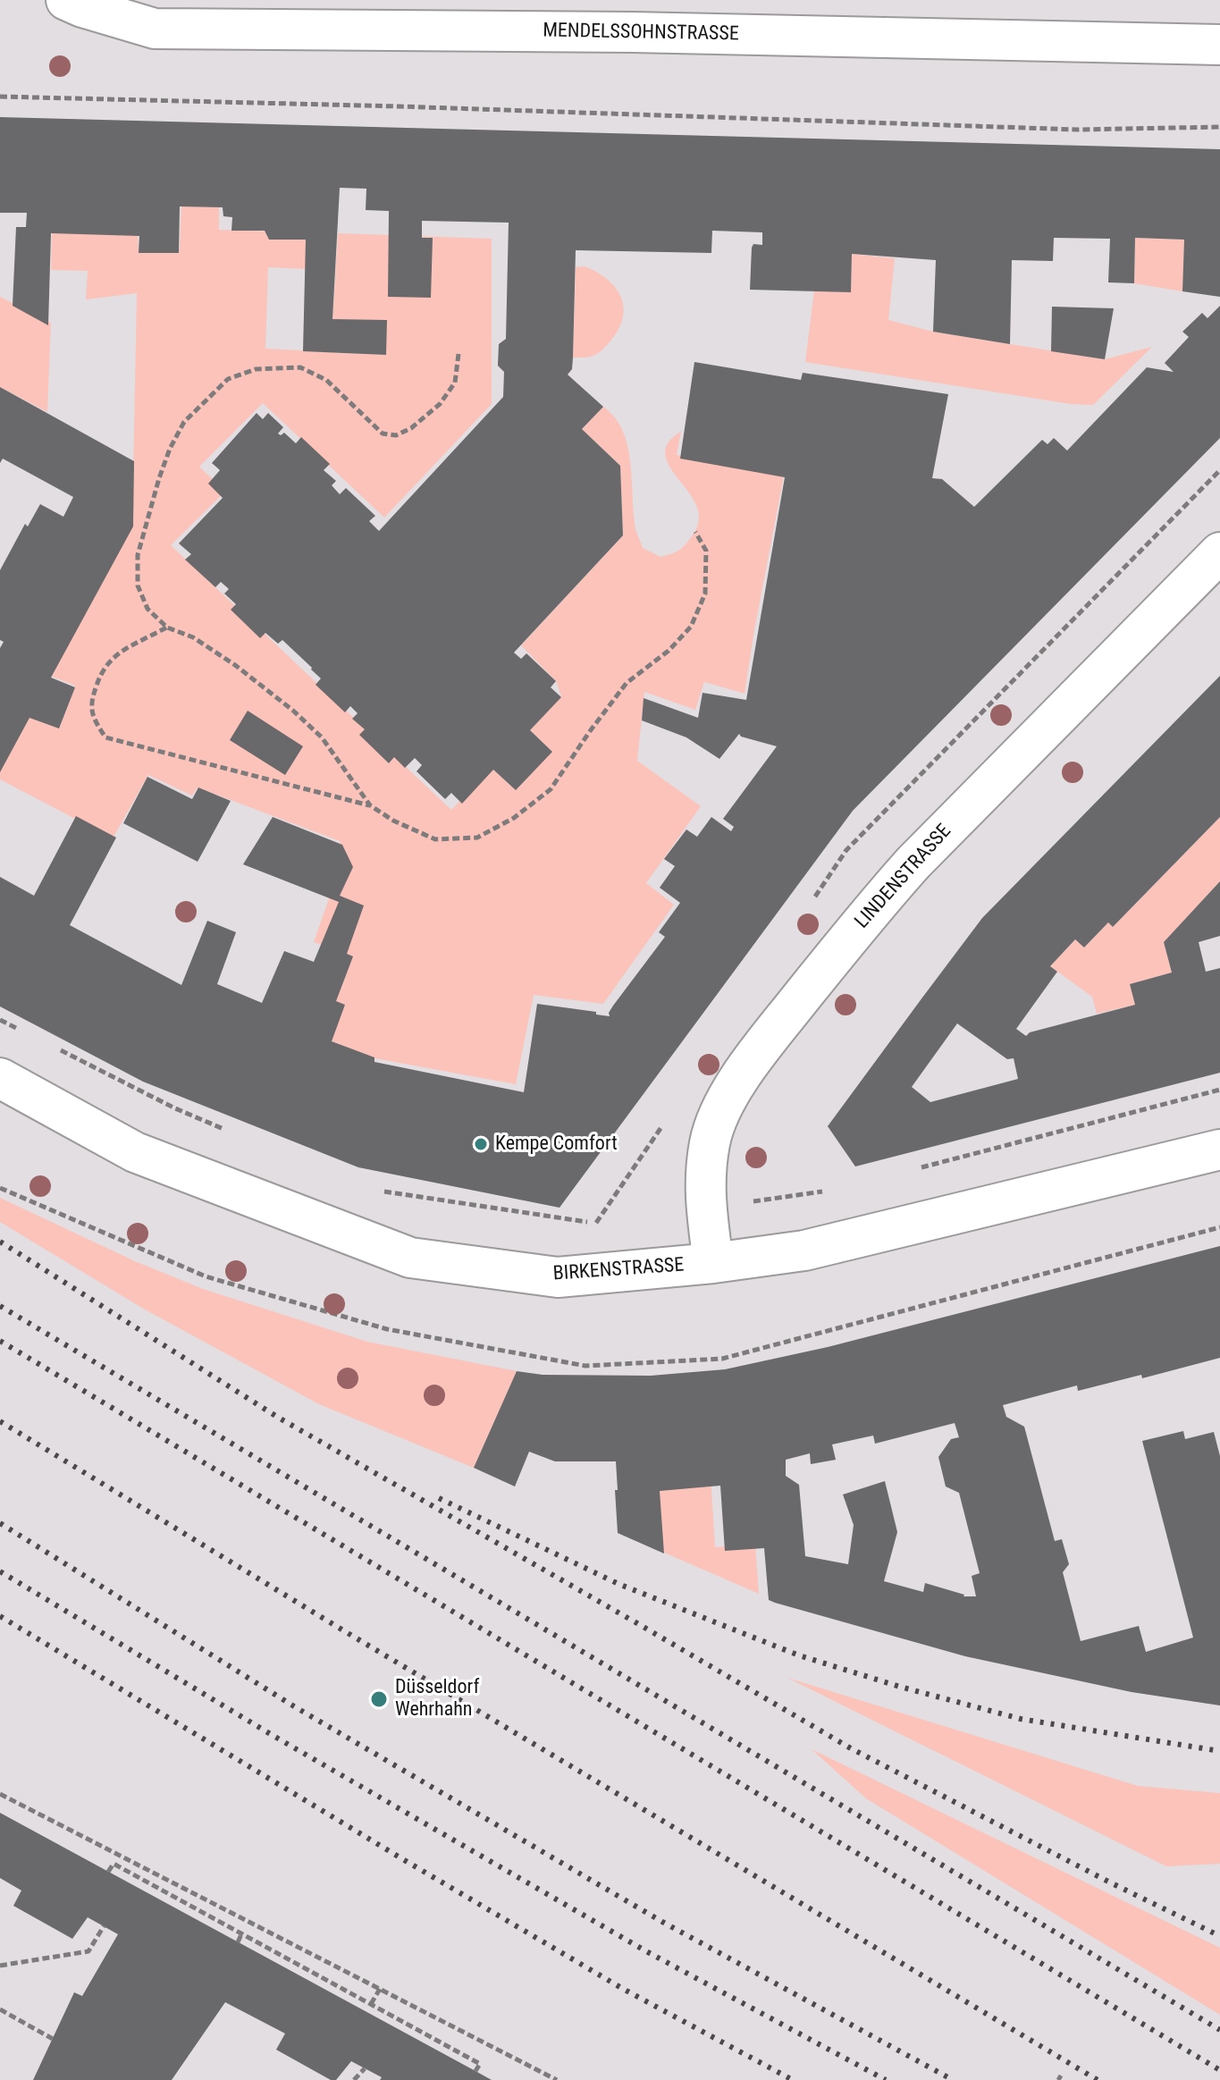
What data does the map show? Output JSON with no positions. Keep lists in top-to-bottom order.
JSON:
{
  "streets": {
    "street": ["MENDELSSOHNSTRASSE", "LINDENSTRASSE", "BIRKENSTRASSE"]
  },
  "crossings": [
    ["LINDENSTRASSE", "BIRKENSTRASSE"]
  ],
  "places": ["Kempe Comfort", "Düsseldorf Wehrhahn"]
}
